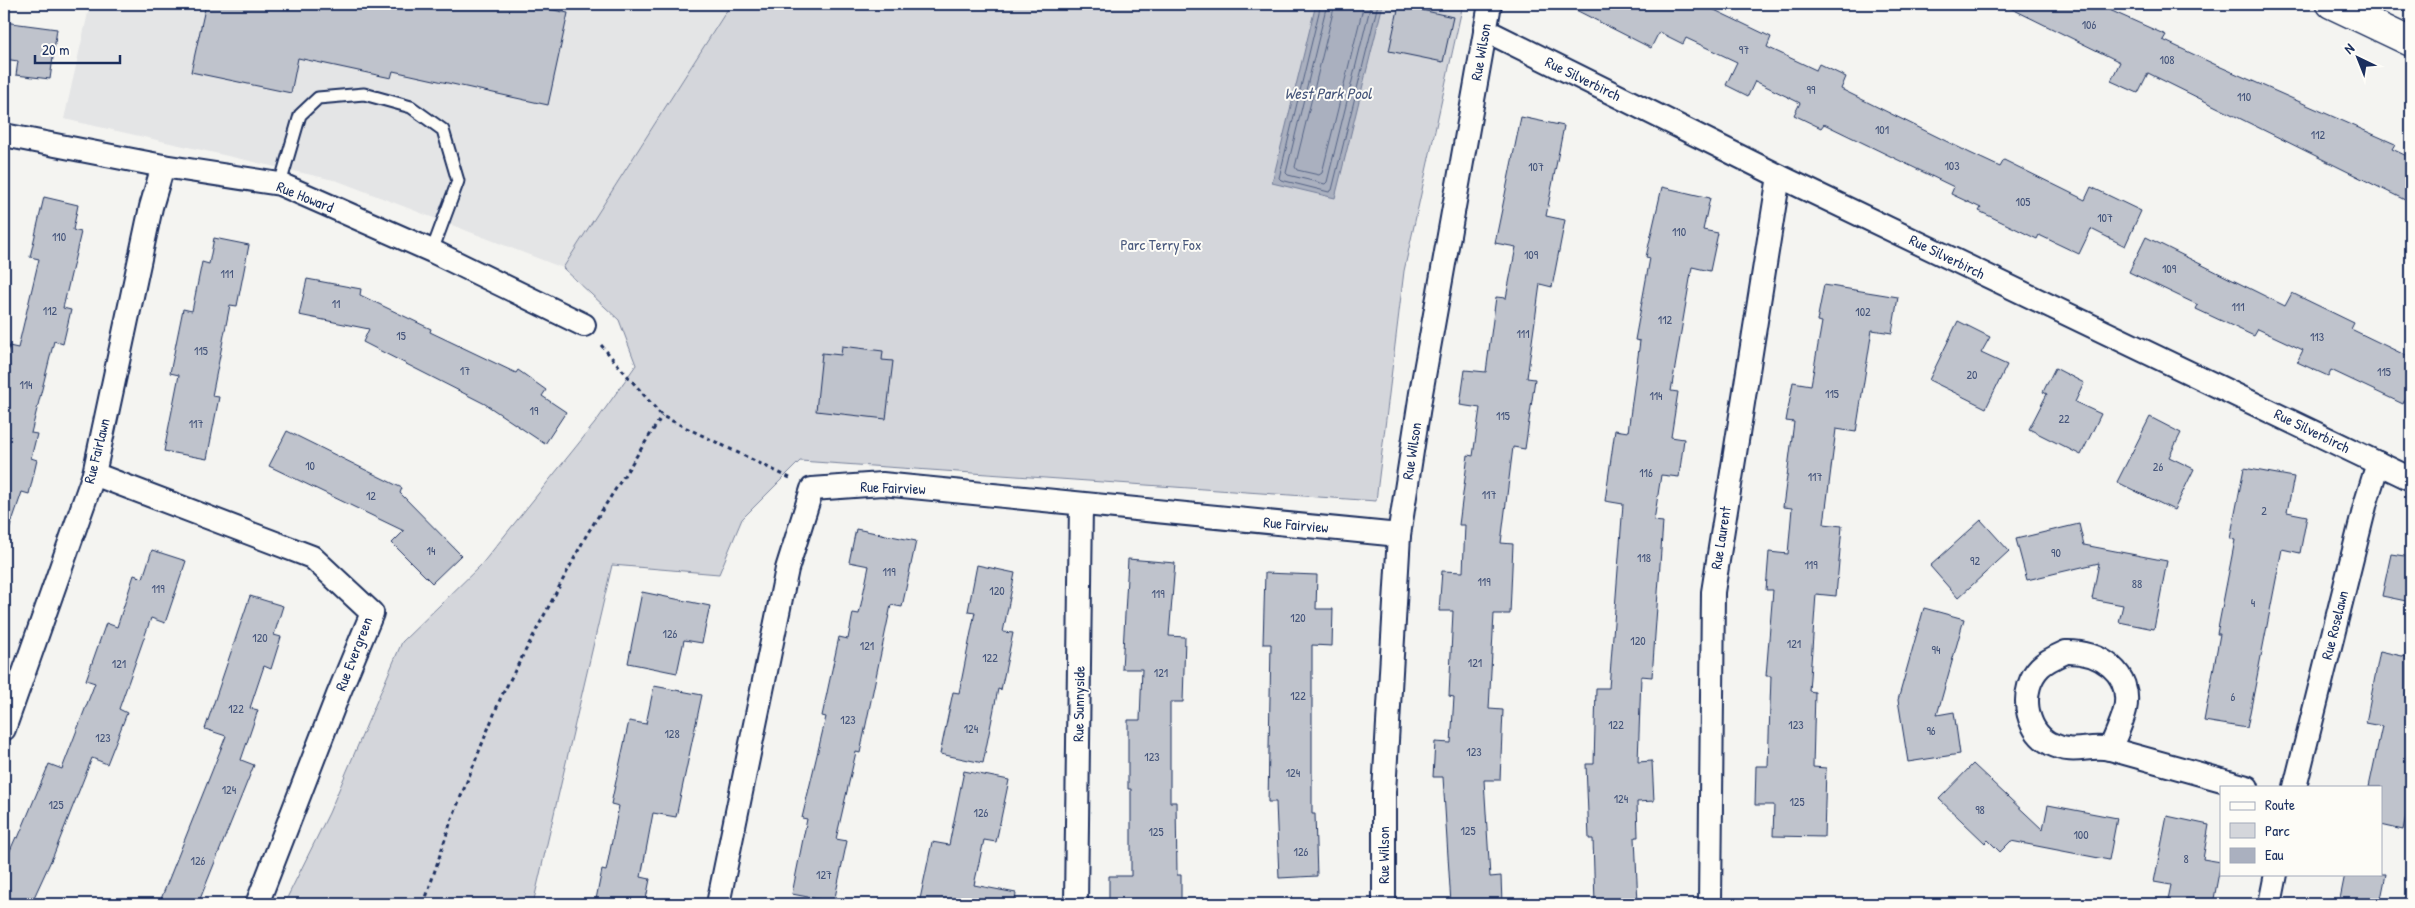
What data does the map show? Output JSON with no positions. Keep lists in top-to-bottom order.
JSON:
{
  "streets": {
    "street": [
      "Rue Wilson",
      "Rue Silverbirch",
      "Rue Howard",
      "Rue Fairlawn",
      "Rue Fairview",
      "Rue Laurent",
      "Rue Roselawn",
      "Rue Evergreen",
      "Rue Sunnyside"
    ]
  },
  "crossings": [
    ["Rue Wilson", "Rue Silverbirch"],
    ["Rue Wilson", "Rue Fairview"],
    ["Rue Silverbirch", "Rue Laurent"],
    ["Rue Silverbirch", "Rue Roselawn"],
    ["Rue Howard", "Rue Fairlawn"],
    ["Rue Fairlawn", "Rue Evergreen"],
    ["Rue Fairview", "Rue Sunnyside"]
  ],
  "water": ["West Park Pool"],
  "parks": ["Parc Terry Fox"],
  "house_numbers": [
    "106",
    "97",
    "108",
    "99",
    "110",
    "101",
    "112",
    "103",
    "107",
    "105",
    "107",
    "110",
    "110",
    "109",
    "109",
    "111",
    "11",
    "111",
    "112",
    "102",
    "112",
    "111",
    "15",
    "113",
    "115",
    "17",
    "115",
    "20",
    "114",
    "115",
    "114",
    "19",
    "115",
    "22",
    "117",
    "10",
    "26",
    "116",
    "117",
    "117",
    "12",
    "2",
    "14",
    "90",
    "118",
    "92",
    "119",
    "119",
    "119",
    "88",
    "119",
    "120",
    "119",
    "4",
    "120",
    "126",
    "120",
    "120",
    "121",
    "121",
    "94",
    "122",
    "121",
    "121",
    "121",
    "122",
    "6",
    "122",
    "123",
    "122",
    "123",
    "124",
    "96",
    "128",
    "123",
    "123",
    "123",
    "124",
    "124",
    "124",
    "125",
    "125",
    "98",
    "126",
    "125",
    "125",
    "100",
    "126",
    "8",
    "126",
    "127"
  ],
  "legend": ["Route", "Parc", "Eau"],
  "scale_bar": "20 m",
  "north": "top left"
}
